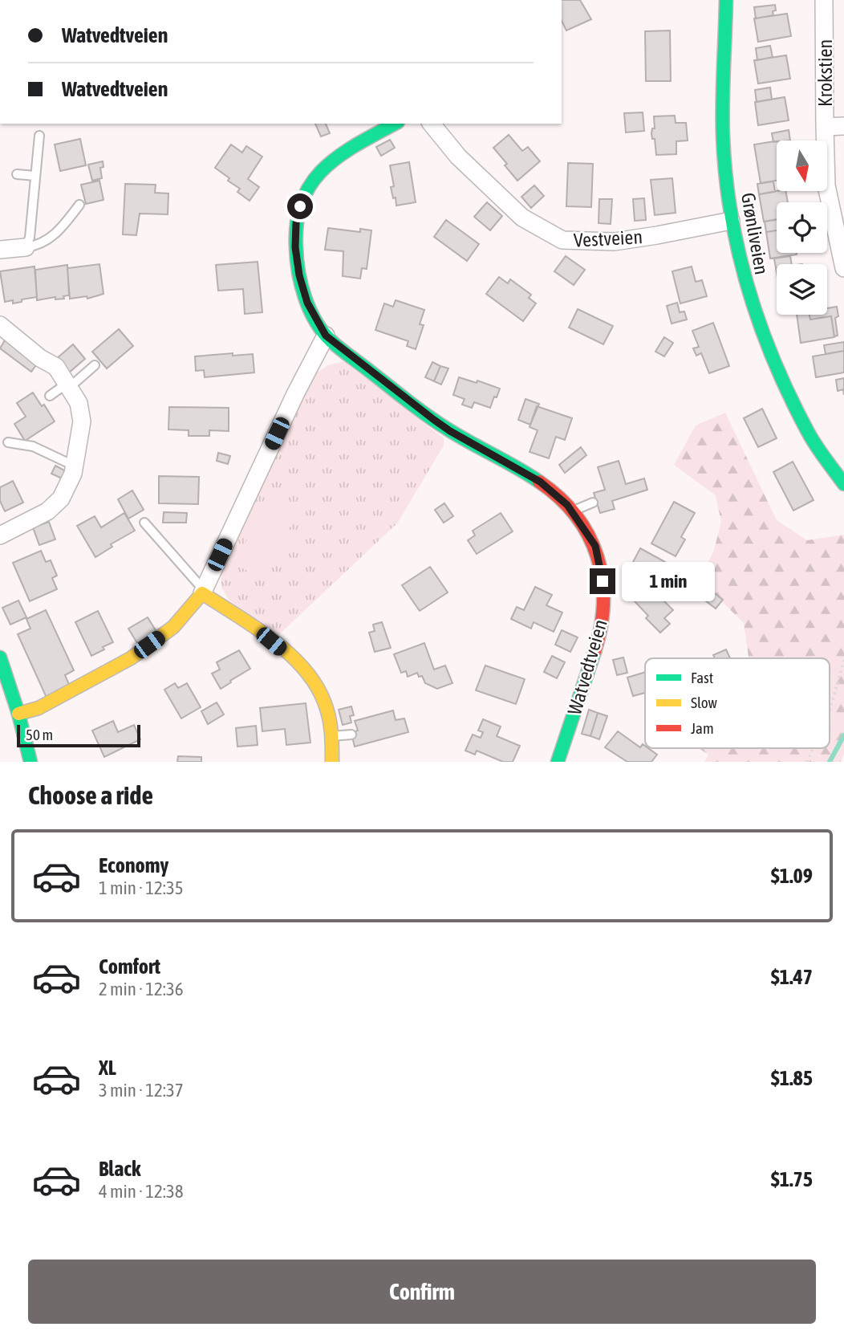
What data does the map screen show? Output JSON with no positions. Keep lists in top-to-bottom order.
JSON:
{
  "streets": {
    "street": [
      "Krokstien",
      "Grønliveien",
      "Vestveien",
      "Watvedtveien"
    ]
  },
  "crossings": [
    ["Grønliveien", "Vestveien"]
  ],
  "legend": ["Fast", "Slow", "Jam"],
  "scale_bar": "50 m",
  "north": "bottom",
  "page": {
    "banner": ["Watvedtveien", "Watvedtveien"],
    "bubble": "1 min",
    "scale": "50 m",
    "heading": "Choose a ride",
    "list": [
      {
        "name": "Economy",
        "note": "1 min · 12:35",
        "value": "$1.09"
      },
      {
        "name": "Comfort",
        "note": "2 min · 12:36",
        "value": "$1.47"
      },
      {
        "name": "XL",
        "note": "3 min · 12:37",
        "value": "$1.85"
      },
      {
        "name": "Black",
        "note": "4 min · 12:38",
        "value": "$1.75"
      }
    ],
    "buttons": "Confirm"
  }
}
